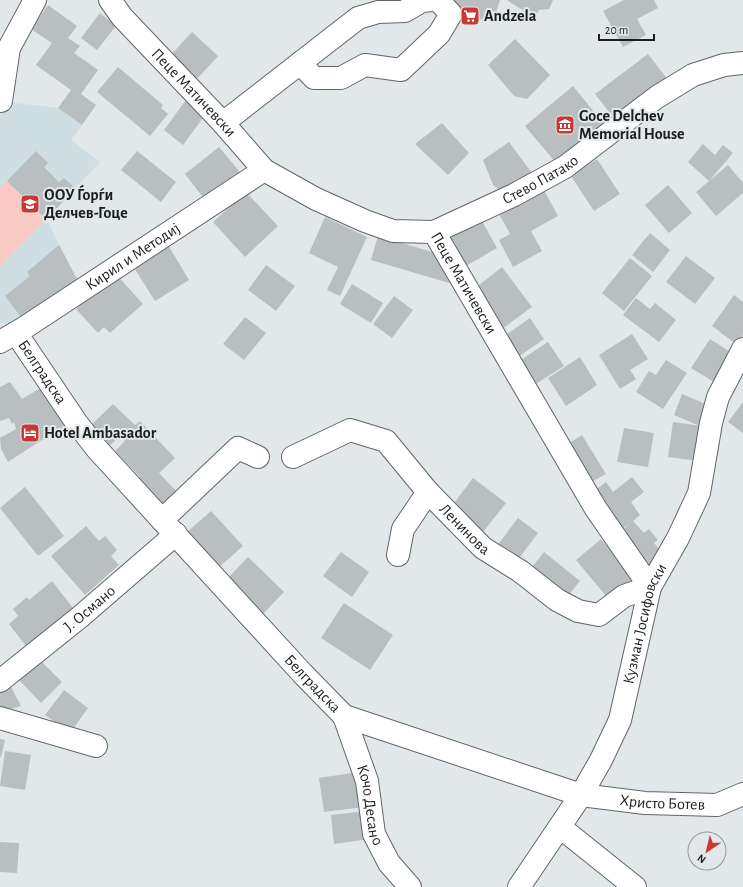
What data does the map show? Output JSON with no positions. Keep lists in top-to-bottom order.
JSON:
{
  "streets": {
    "street": [
      "Пеце Матичевски",
      "Стево Патако",
      "Кирил и Методиј",
      "Белградска",
      "Ленинова",
      "Ј. Османо",
      "Кузман Јосифовски",
      "Христо Ботев",
      "Кочо Десано"
    ]
  },
  "crossings": [
    ["Пеце Матичевски", "Стево Патако"],
    ["Пеце Матичевски", "Кирил и Методиј"],
    ["Пеце Матичевски", "Ленинова"],
    ["Пеце Матичевски", "Кузман Јосифовски"],
    ["Кирил и Методиј", "Белградска"],
    ["Белградска", "Ј. Османо"],
    ["Белградска", "Кузман Јосифовски"],
    ["Белградска", "Христо Ботев"],
    ["Белградска", "Кочо Десано"],
    ["Ленинова", "Кузман Јосифовски"],
    ["Кузман Јосифовски", "Христо Ботев"]
  ],
  "places": {
    "supermarket": ["Andzela"],
    "museum": ["Goce Delchev Memorial House"],
    "school or university": ["ООУ Ѓорѓи Делчев-Гоце"],
    "hotel": ["Hotel Ambasador"]
  },
  "scale_bar": "20 m",
  "north": "bottom left"
}
